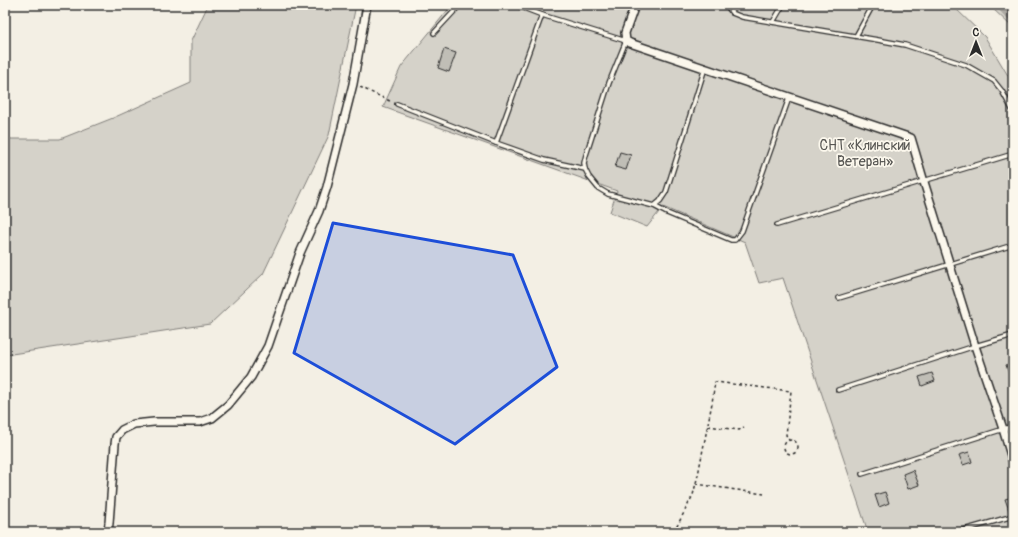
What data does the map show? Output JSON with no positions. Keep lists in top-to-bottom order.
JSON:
{
  "parks": ["СНТ «Клинский Ветеран»"],
  "north": "top"
}
